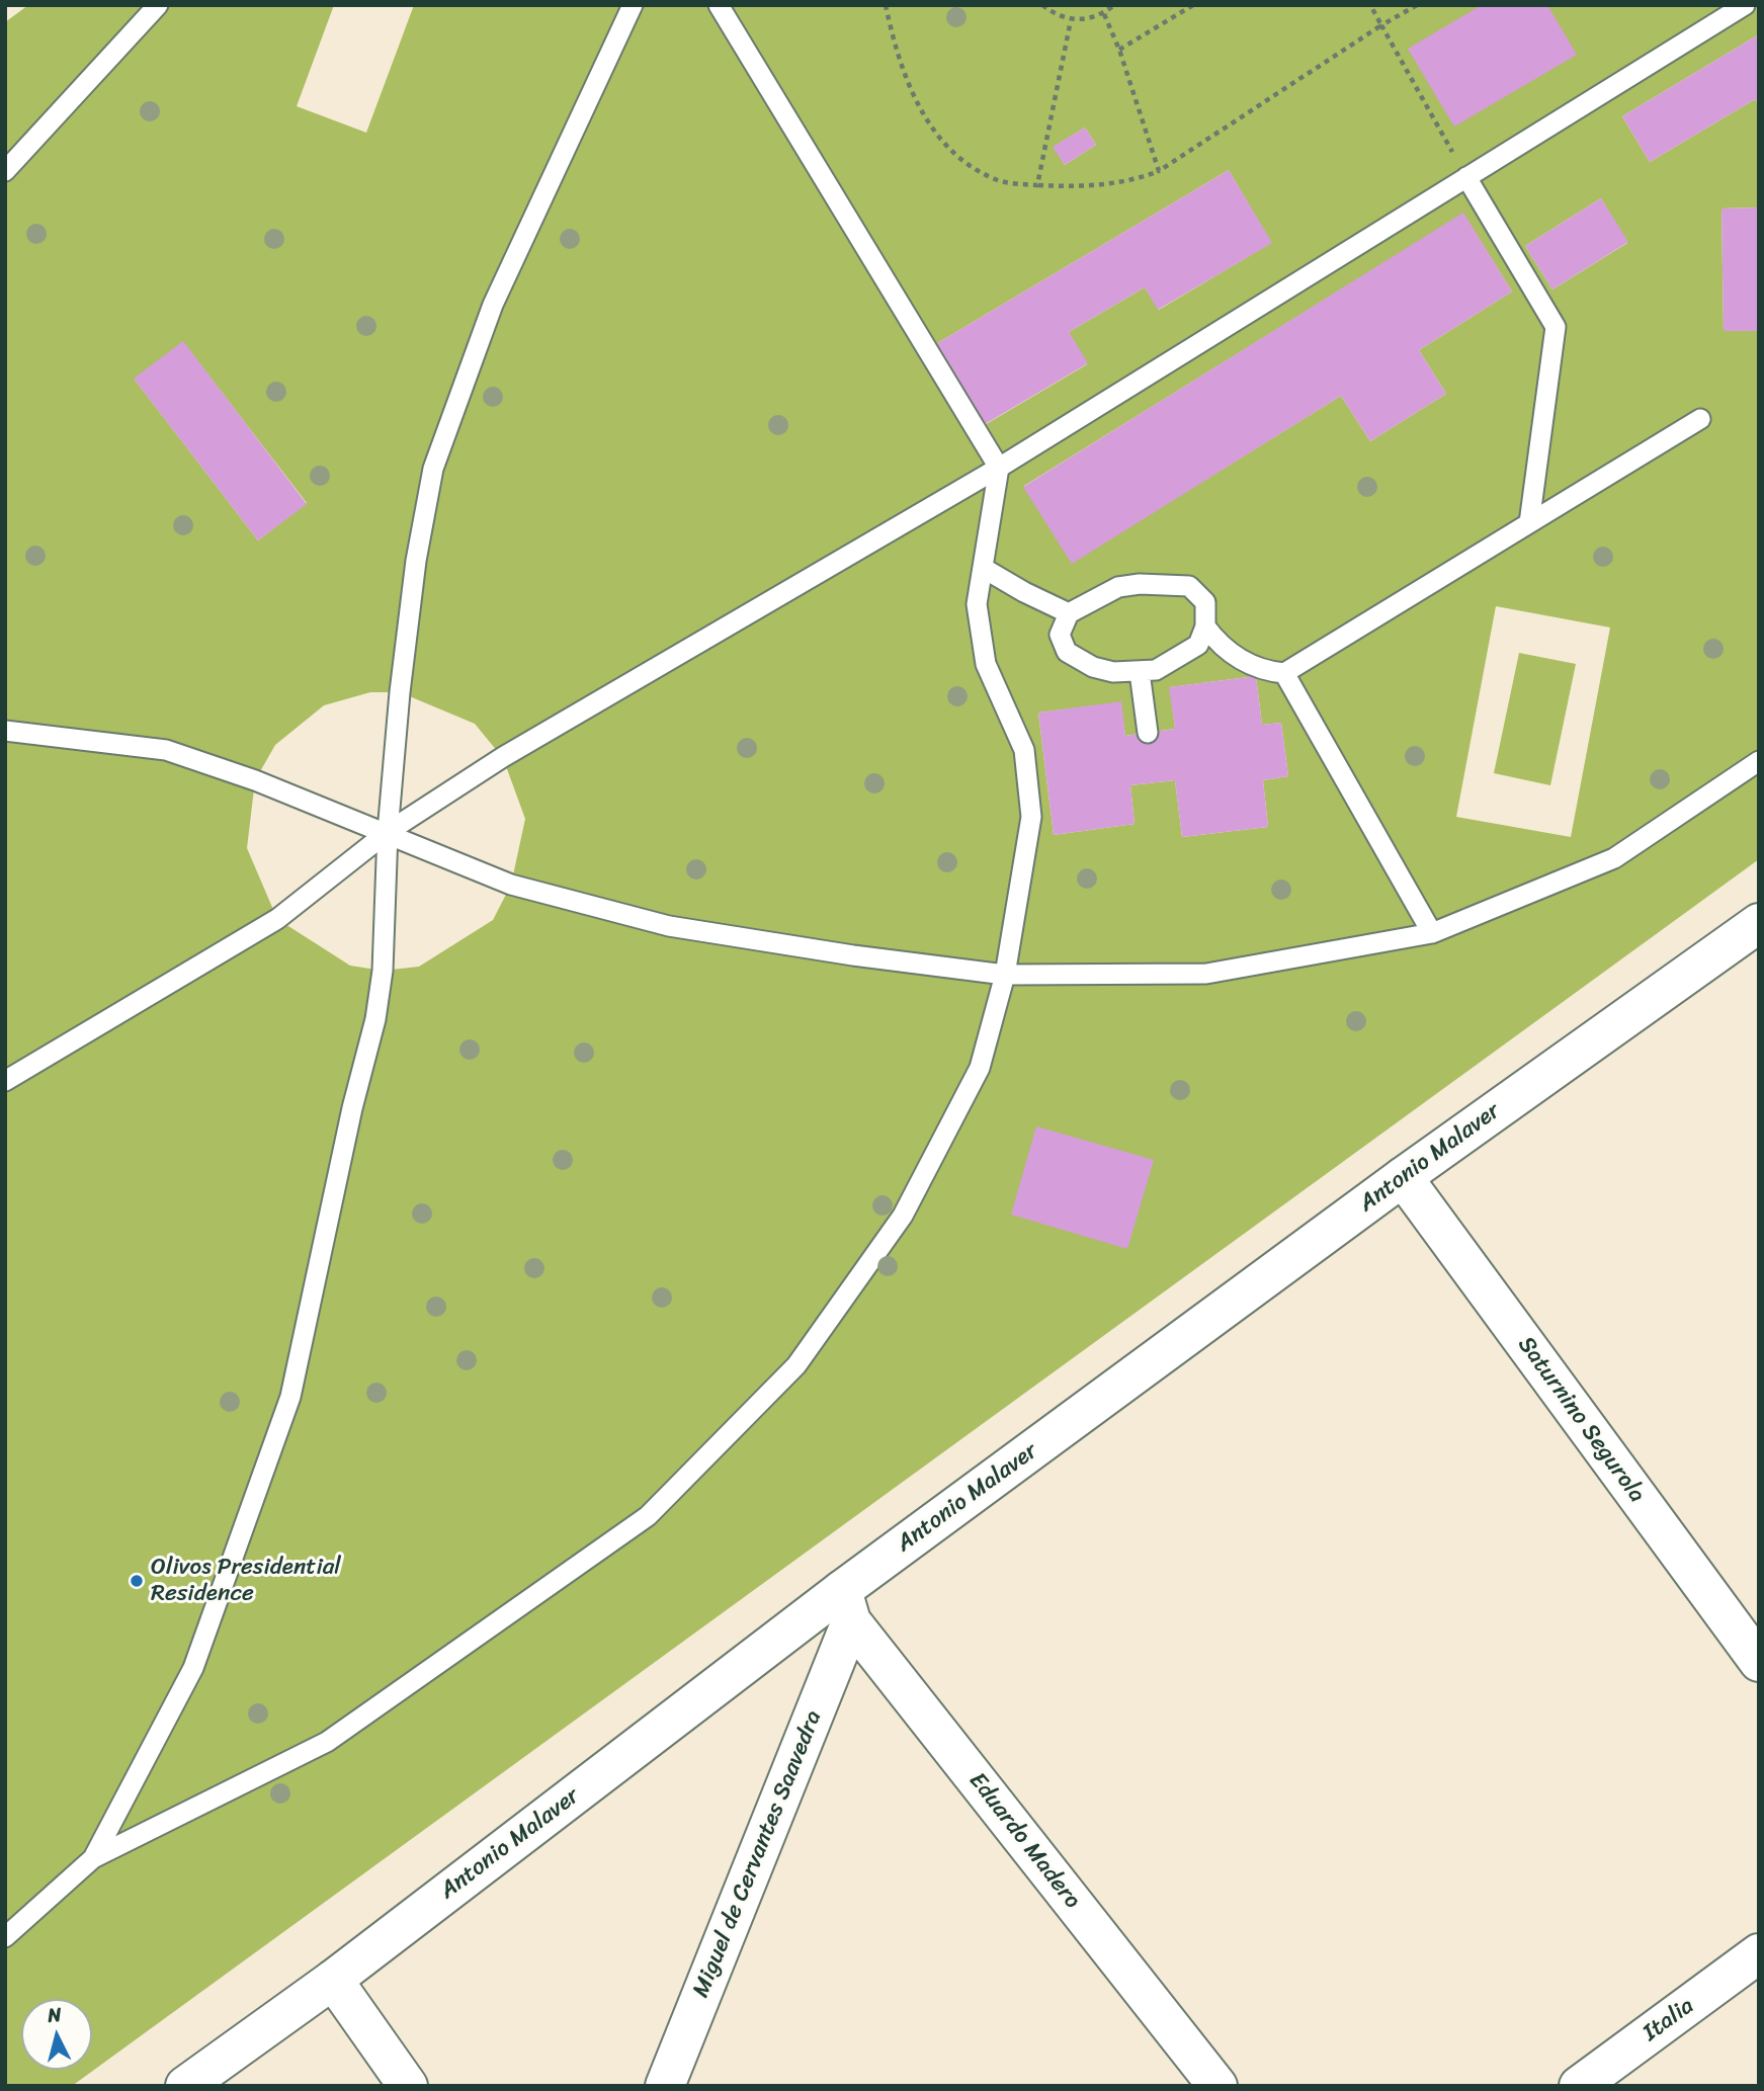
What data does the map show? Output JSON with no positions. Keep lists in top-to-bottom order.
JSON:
{
  "streets": {
    "street": [
      "Antonio Malaver",
      "Saturnino Segurola",
      "Eduardo Madero",
      "Miguel de Cervantes Saavedra",
      "Italia"
    ]
  },
  "crossings": [
    ["Antonio Malaver", "Saturnino Segurola"],
    ["Antonio Malaver", "Eduardo Madero"],
    ["Antonio Malaver", "Miguel de Cervantes Saavedra"],
    ["Eduardo Madero", "Miguel de Cervantes Saavedra"]
  ],
  "places": ["Olivos Presidential Residence"],
  "north": "top"
}
